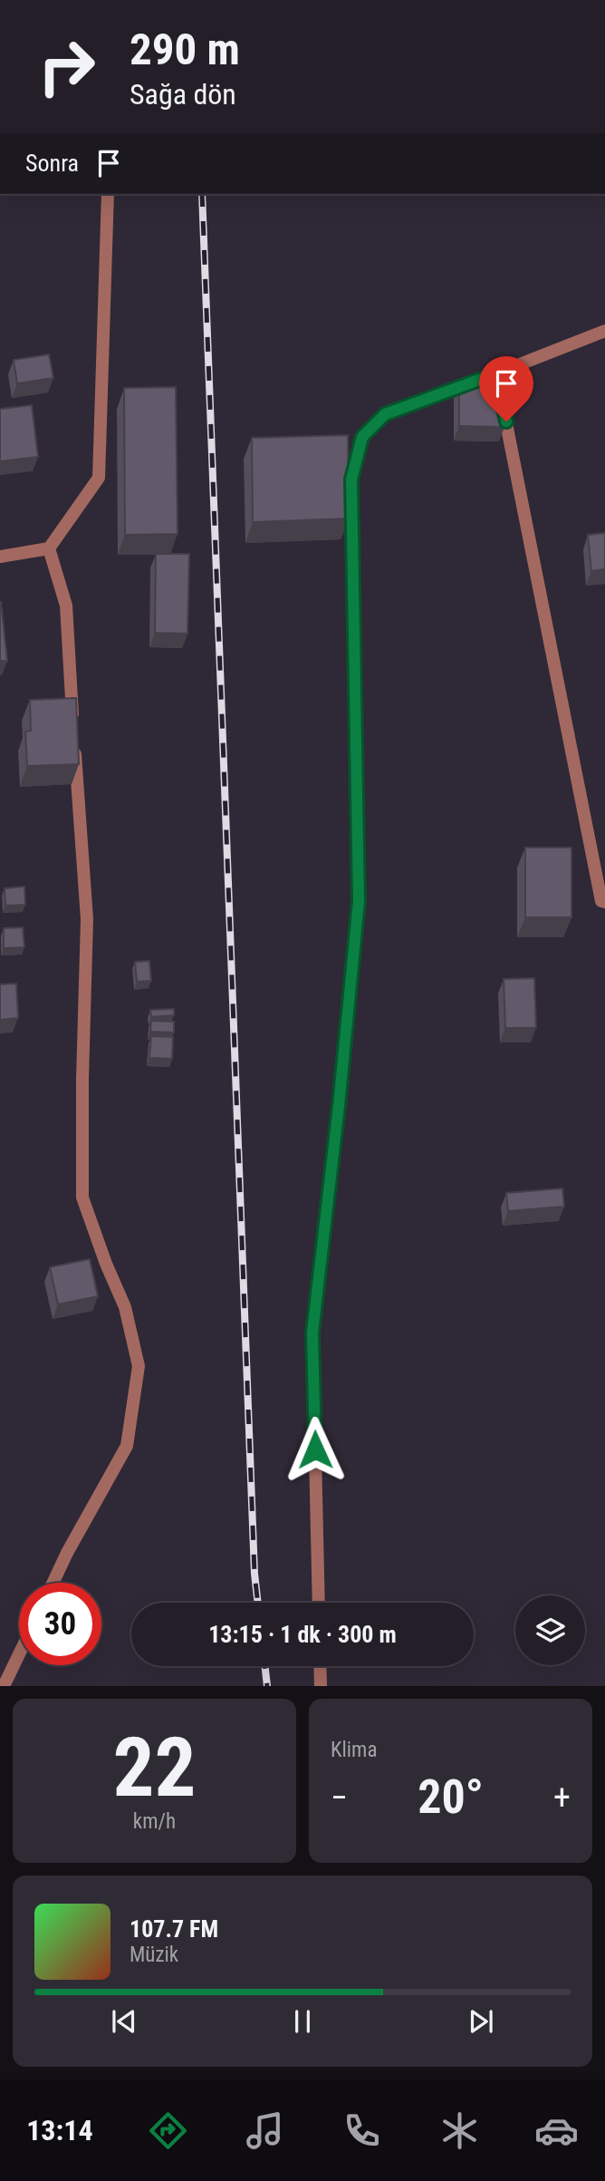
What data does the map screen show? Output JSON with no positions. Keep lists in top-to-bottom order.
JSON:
{
  "page": {
    "turn": ["290 m", "Sağa dön"],
    "then": "Sonra",
    "limit": "30",
    "trip": "13:15 · 1 dk · 300 m",
    "tile": [
      ["22", "km/h"],
      "Klima"
    ],
    "heat": ["−", "20°", "+"],
    "song": ["107.7 FM", "Müzik"],
    "tabs": "13:14"
  }
}
